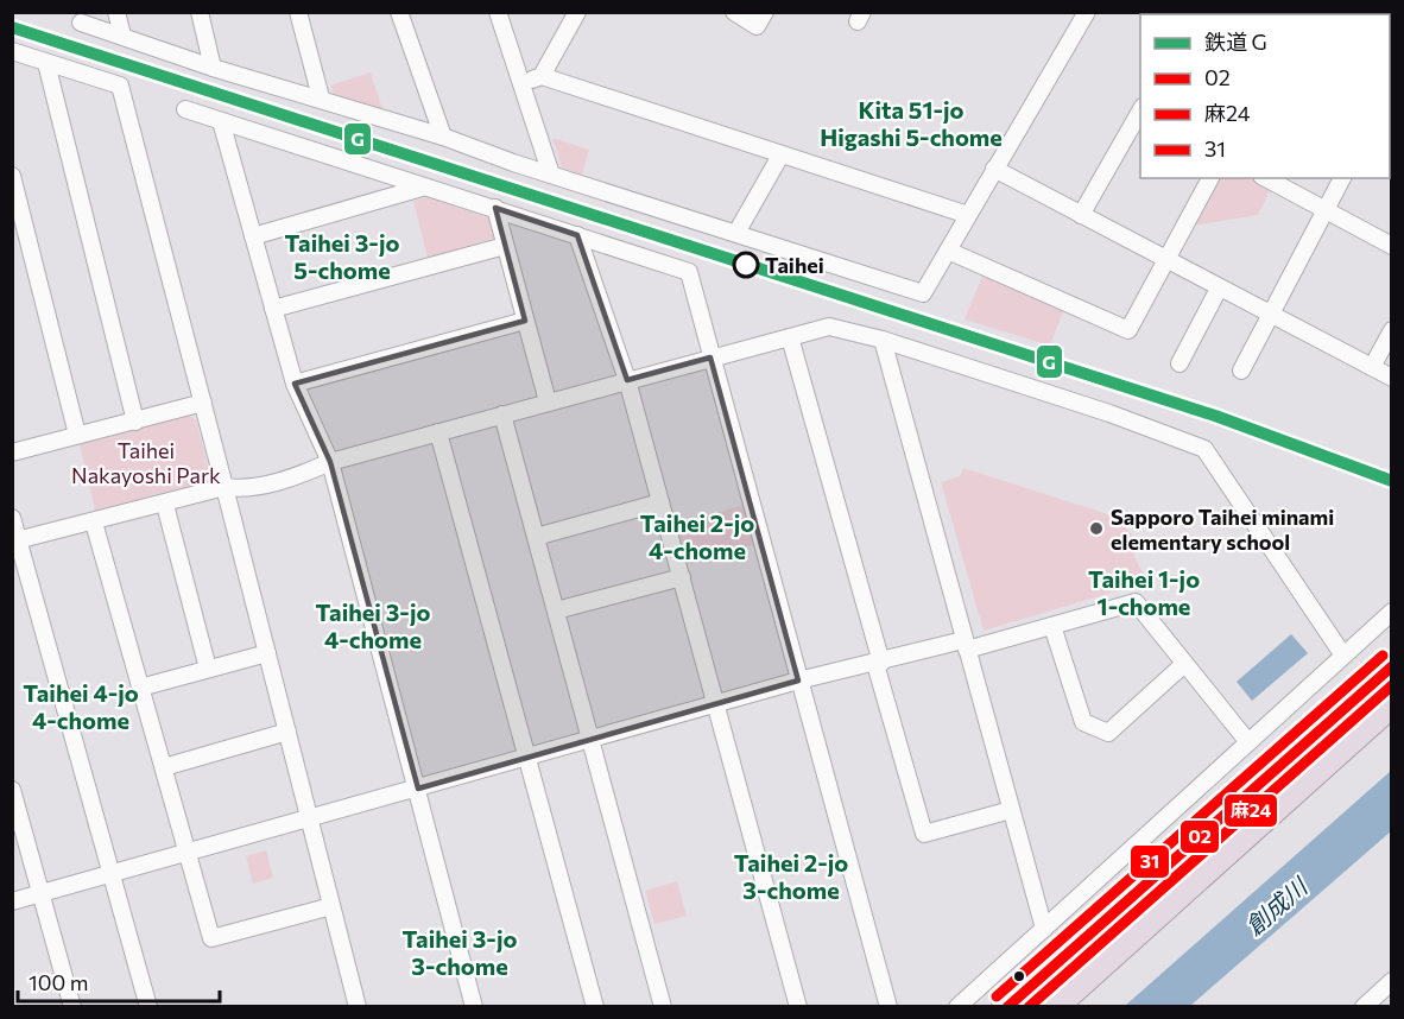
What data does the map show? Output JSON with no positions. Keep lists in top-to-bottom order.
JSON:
{
  "districts": [
    "Kita 51-jo Higashi 5-chome",
    "Taihei 3-jo 5-chome",
    "Taihei 2-jo 4-chome",
    "Taihei 1-jo 1-chome",
    "Taihei 3-jo 4-chome",
    "Taihei 4-jo 4-chome",
    "Taihei 2-jo 3-chome",
    "Taihei 3-jo 3-chome"
  ],
  "water": ["創成川"],
  "parks": ["Taihei Nakayoshi Park"],
  "places": ["Taihei", "Sapporo Taihei minami elementary school"],
  "lines": [
    "rail line G",
    "transit line 31",
    "transit line 02",
    "transit line 麻24"
  ],
  "legend": [
    "鉄道 G",
    "02",
    "麻24",
    "31"
  ],
  "scale_bar": "100 m"
}
